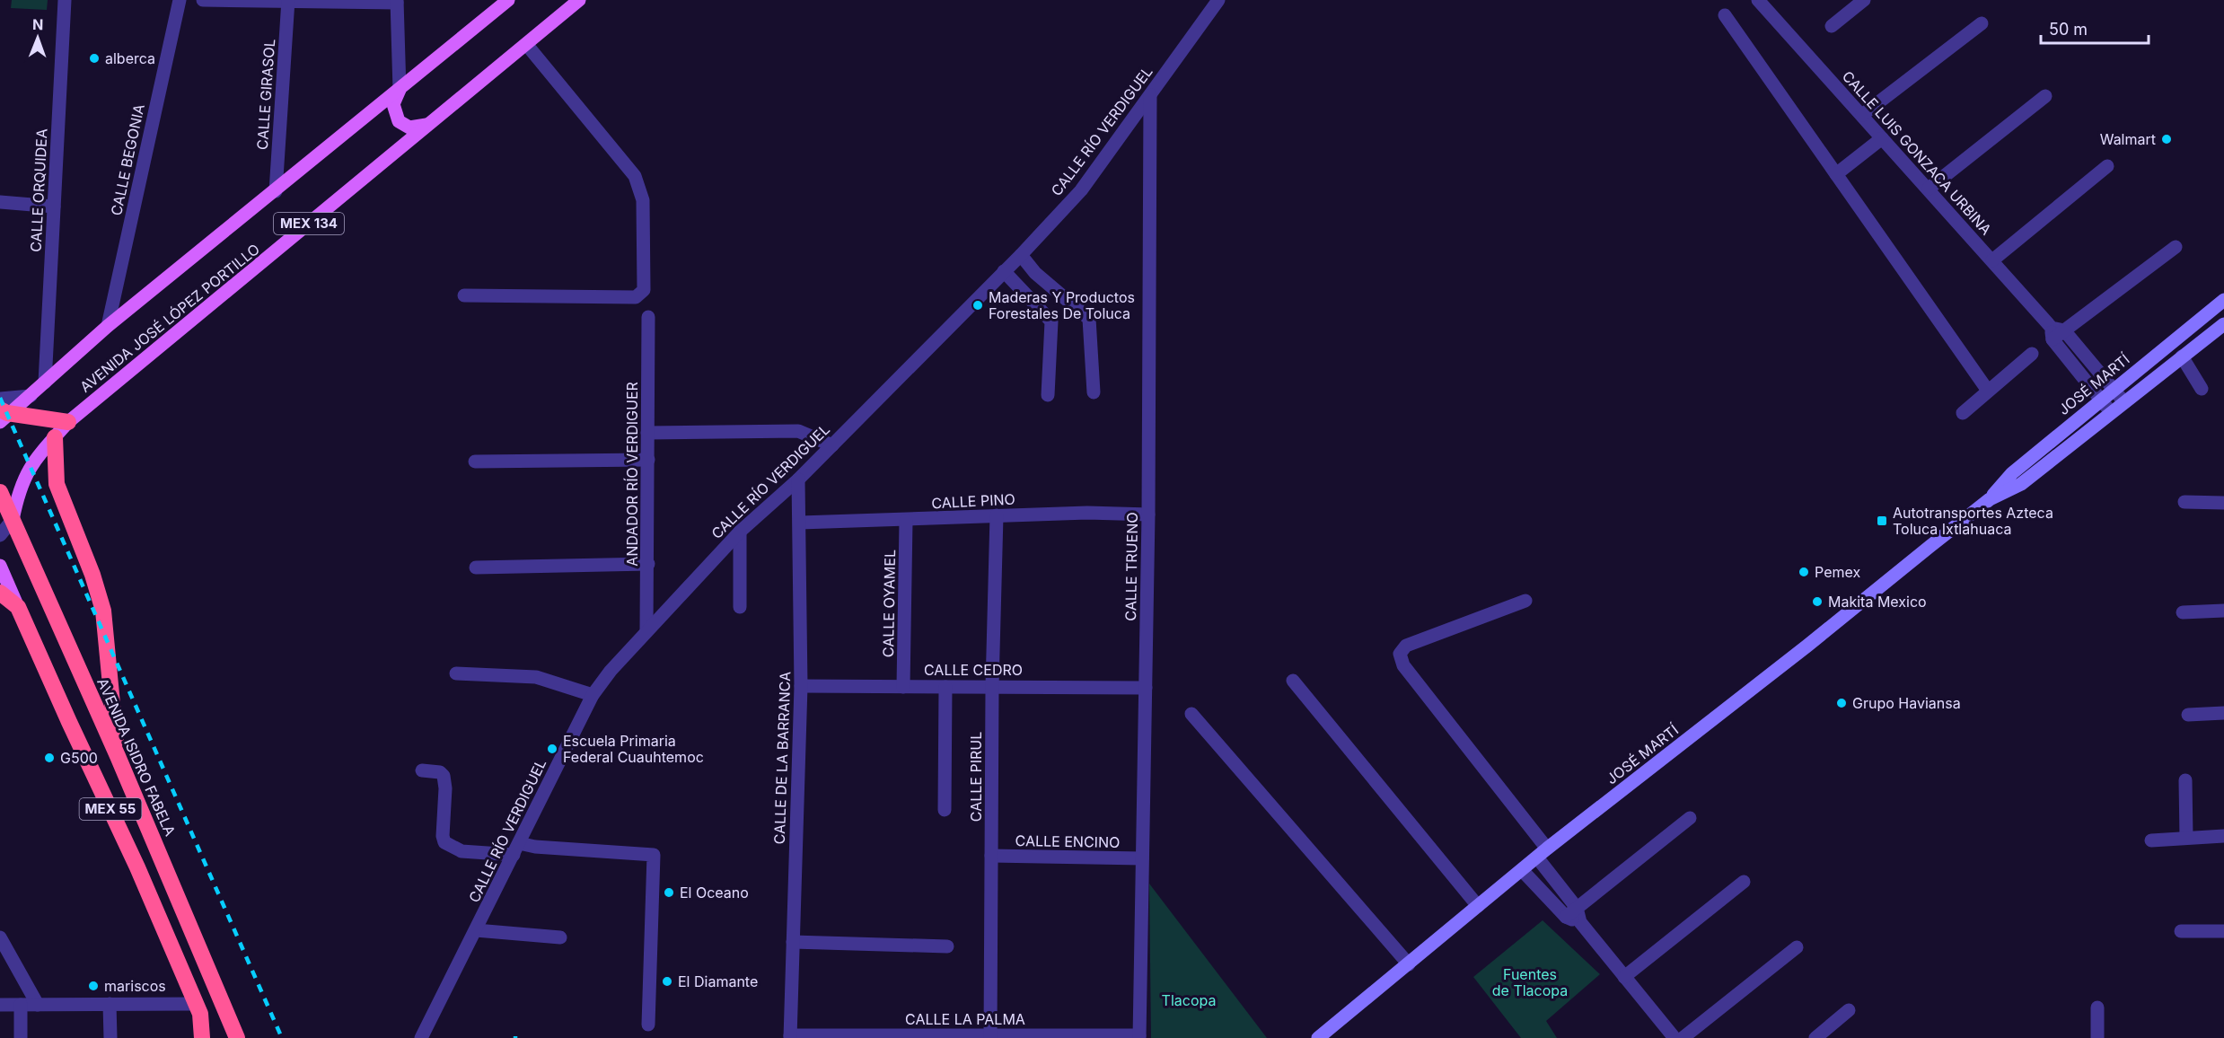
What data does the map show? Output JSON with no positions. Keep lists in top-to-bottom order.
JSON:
{
  "streets": {
    "highway": ["AVENIDA ISIDRO FABELA", "MEX 55"],
    "main road": ["MEX 134", "AVENIDA JOSÉ LÓPEZ PORTILLO", "JOSÉ MARTÍ"],
    "street": [
      "CALLE GIRASOL",
      "CALLE RÍO VERDIGUEL",
      "CALLE LUIS GONZACA URBINA",
      "CALLE BEGONIA",
      "CALLE ORQUIDEA",
      "ANDADOR RÍO VERDIGUER",
      "CALLE PINO",
      "CALLE TRUENO",
      "CALLE OYAMEL",
      "CALLE CEDRO",
      "CALLE DE LA BARRANCA",
      "CALLE PIRUL",
      "CALLE ENCINO",
      "CALLE LA PALMA"
    ]
  },
  "crossings": [
    ["CALLE GIRASOL", "AVENIDA JOSÉ LÓPEZ PORTILLO"],
    ["CALLE RÍO VERDIGUEL", "ANDADOR RÍO VERDIGUER"],
    ["CALLE RÍO VERDIGUEL", "CALLE TRUENO"],
    ["CALLE RÍO VERDIGUEL", "CALLE DE LA BARRANCA"],
    ["CALLE LUIS GONZACA URBINA", "JOSÉ MARTÍ"],
    ["CALLE BEGONIA", "AVENIDA JOSÉ LÓPEZ PORTILLO"],
    ["CALLE ORQUIDEA", "AVENIDA JOSÉ LÓPEZ PORTILLO"],
    ["MEX 134", "AVENIDA JOSÉ LÓPEZ PORTILLO"],
    ["MEX 134", "AVENIDA ISIDRO FABELA"],
    ["AVENIDA JOSÉ LÓPEZ PORTILLO", "AVENIDA ISIDRO FABELA"],
    ["CALLE PINO", "CALLE TRUENO"],
    ["CALLE PINO", "CALLE OYAMEL"],
    ["CALLE PINO", "CALLE DE LA BARRANCA"],
    ["CALLE PINO", "CALLE PIRUL"],
    ["CALLE TRUENO", "CALLE CEDRO"],
    ["CALLE TRUENO", "CALLE ENCINO"],
    ["CALLE TRUENO", "CALLE LA PALMA"],
    ["CALLE OYAMEL", "CALLE CEDRO"],
    ["CALLE CEDRO", "CALLE DE LA BARRANCA"],
    ["CALLE CEDRO", "CALLE PIRUL"],
    ["CALLE DE LA BARRANCA", "CALLE LA PALMA"],
    ["CALLE PIRUL", "CALLE ENCINO"],
    ["CALLE PIRUL", "CALLE LA PALMA"]
  ],
  "parks": ["Fuentes de Tlacopa", "Tlacopa"],
  "places": {
    "other": [
      "alberca",
      "Walmart",
      "Maderas Y Productos Forestales De Toluca",
      "Pemex",
      "Makita Mexico",
      "Grupo Haviansa",
      "Escuela Primaria Federal Cuauhtemoc",
      "G500",
      "El Oceano",
      "El Diamante",
      "mariscos"
    ],
    "transit": ["Autotransportes Azteca Toluca Ixtlahuaca"]
  },
  "scale_bar": "50 m",
  "north": "top"
}
